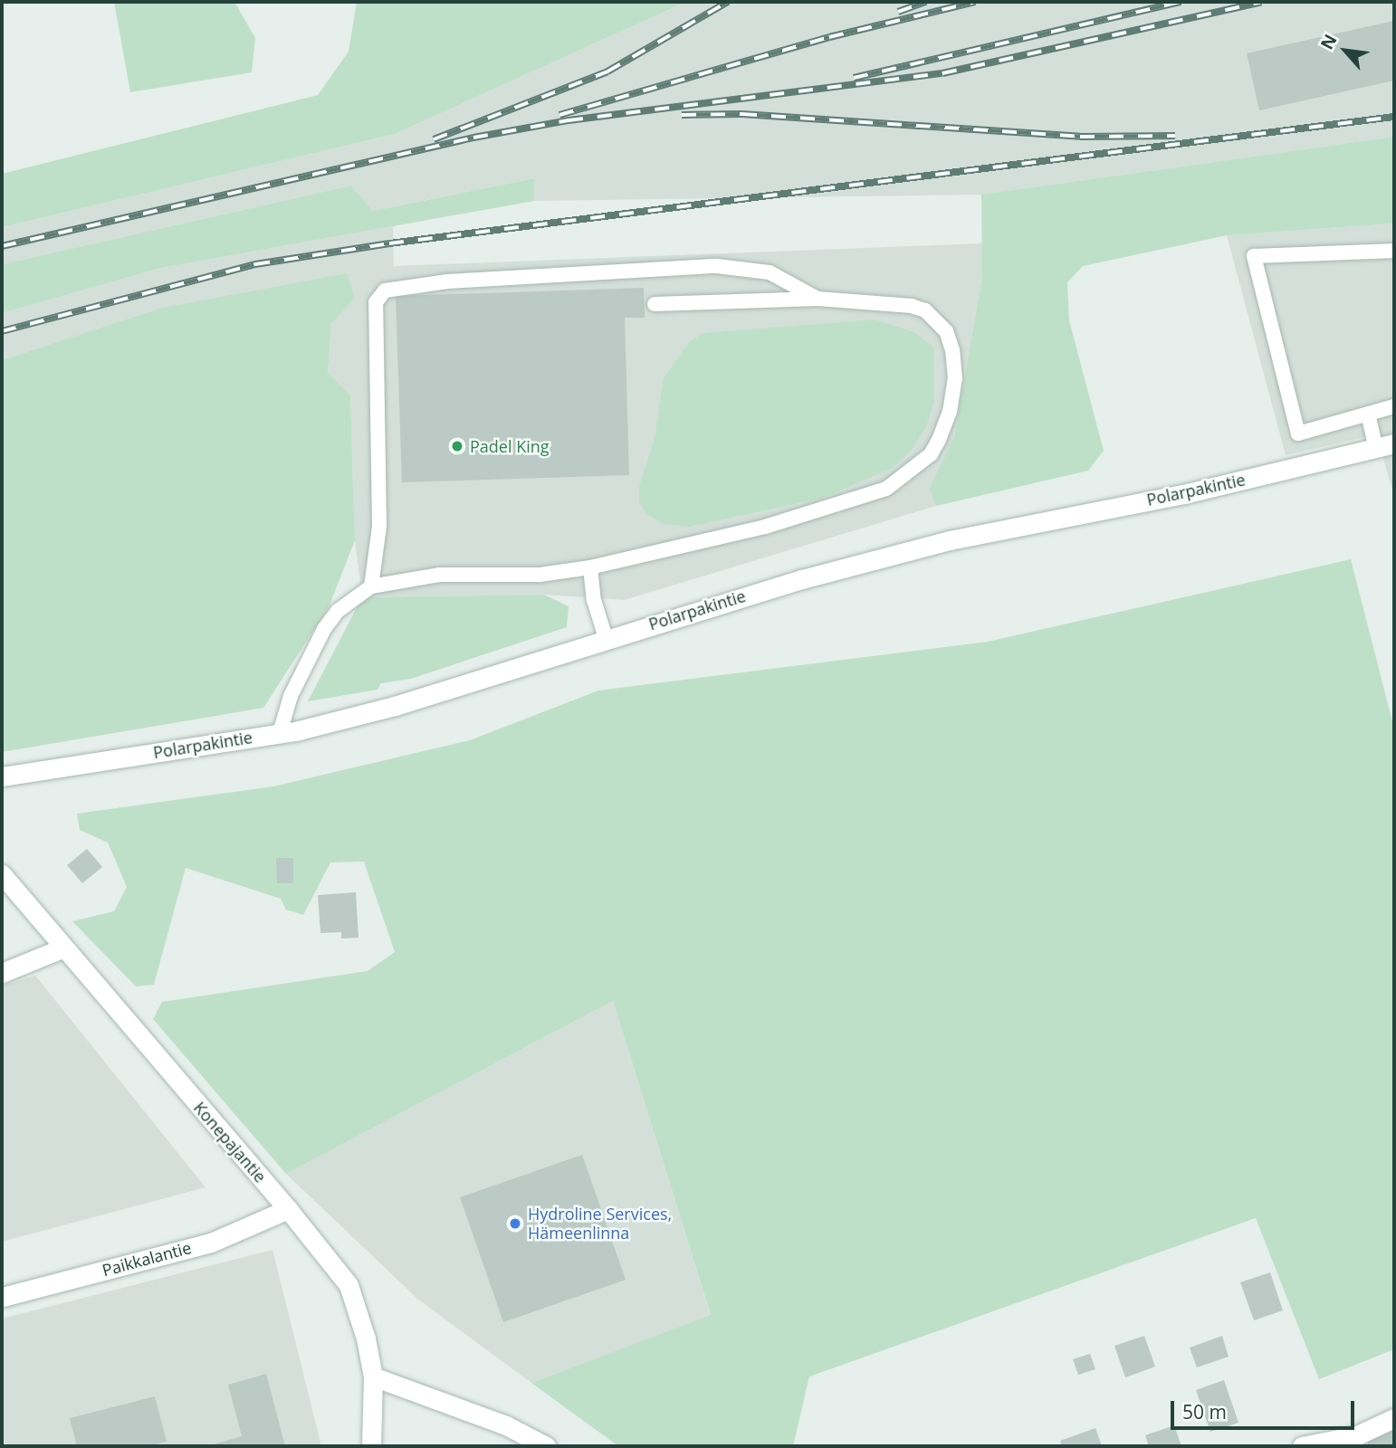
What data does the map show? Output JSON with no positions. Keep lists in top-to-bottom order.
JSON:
{
  "streets": {
    "street": ["Polarpakintie", "Konepajantie", "Paikkalantie"]
  },
  "crossings": [
    ["Konepajantie", "Paikkalantie"]
  ],
  "places": ["Padel King", "Hydroline Services, Hämeenlinna"],
  "scale_bar": "50 m",
  "north": "top left"
}
